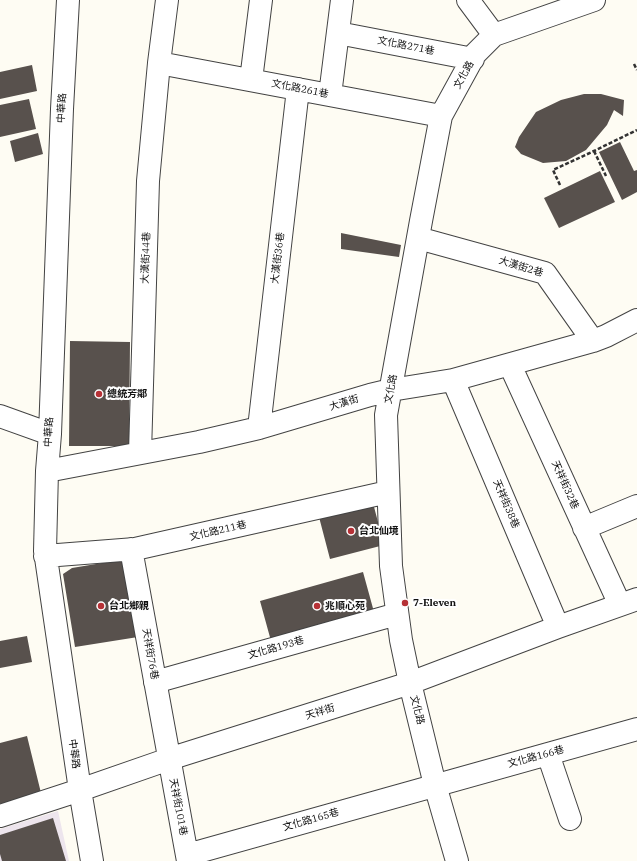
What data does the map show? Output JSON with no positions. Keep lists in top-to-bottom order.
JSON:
{
  "streets": {
    "street": [
      "文化路271巷",
      "文化路",
      "文化路261巷",
      "中華路",
      "大漢街44巷",
      "大漢街36巷",
      "大漢街2巷",
      "大漢街",
      "天祥街32巷",
      "天祥街38巷",
      "文化路211巷",
      "文化路193巷",
      "天祥街76巷",
      "天祥街",
      "文化路166巷",
      "天祥街101巷",
      "文化路165巷"
    ]
  },
  "crossings": [
    ["文化路271巷", "文化路"],
    ["文化路", "文化路261巷"],
    ["文化路", "大漢街2巷"],
    ["文化路", "大漢街"],
    ["文化路", "文化路211巷"],
    ["文化路", "文化路193巷"],
    ["文化路", "天祥街"],
    ["文化路", "文化路166巷"],
    ["文化路", "文化路165巷"],
    ["文化路261巷", "大漢街44巷"],
    ["文化路261巷", "大漢街36巷"],
    ["中華路", "大漢街"],
    ["中華路", "文化路211巷"],
    ["中華路", "天祥街"],
    ["大漢街44巷", "大漢街"],
    ["大漢街36巷", "大漢街"],
    ["大漢街2巷", "大漢街"],
    ["大漢街", "天祥街32巷"],
    ["大漢街", "天祥街38巷"],
    ["天祥街32巷", "天祥街"],
    ["天祥街38巷", "天祥街"],
    ["文化路211巷", "天祥街76巷"],
    ["文化路193巷", "天祥街76巷"],
    ["天祥街76巷", "天祥街"],
    ["天祥街76巷", "天祥街101巷"],
    ["天祥街", "天祥街101巷"],
    ["文化路166巷", "文化路165巷"],
    ["天祥街101巷", "文化路165巷"]
  ],
  "places": [
    "總統芳鄰",
    "台北仙境",
    "7-Eleven",
    "台北鄉親",
    "兆順心苑"
  ]
}
